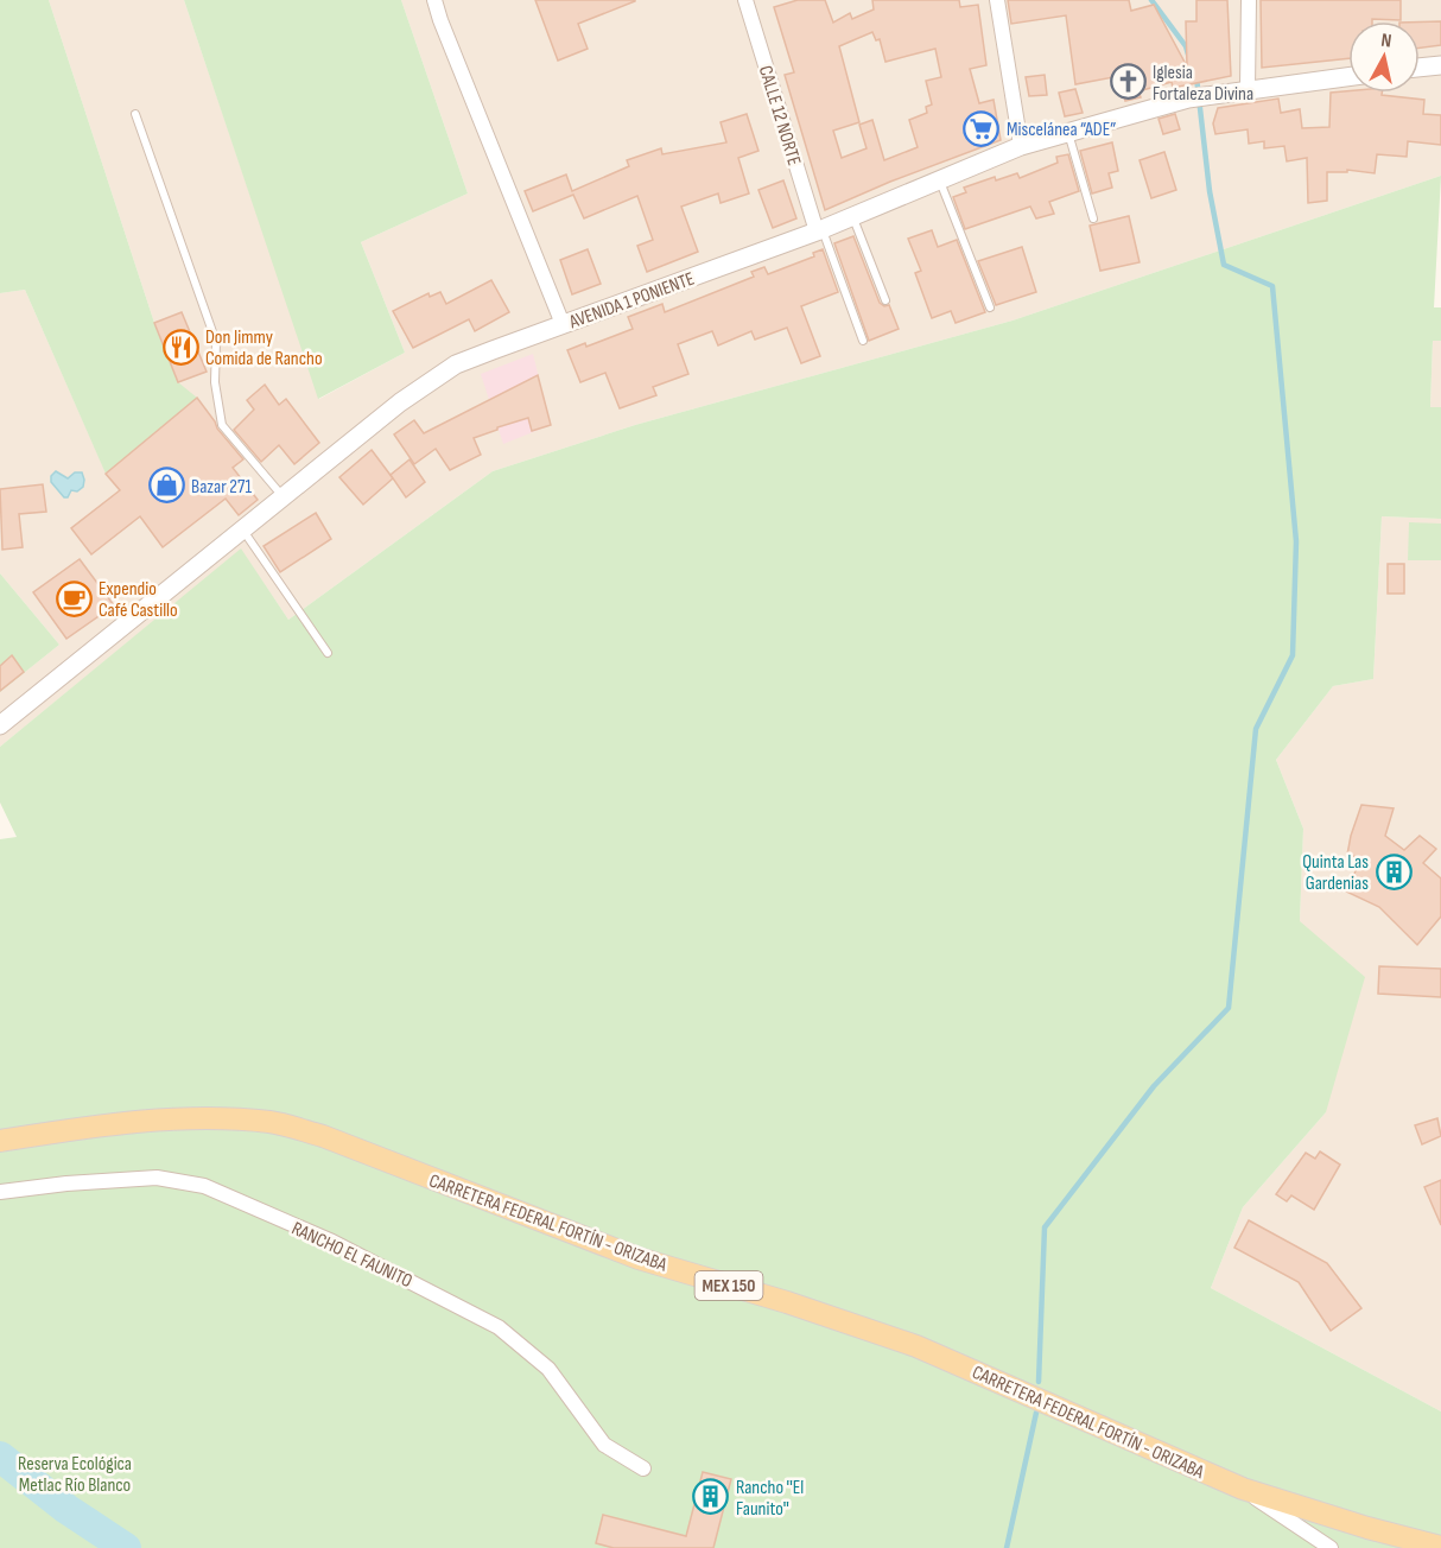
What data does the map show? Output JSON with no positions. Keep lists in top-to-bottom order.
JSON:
{
  "streets": {
    "main road": ["CARRETERA FEDERAL FORTÍN - ORIZABA", "MEX 150"],
    "street": ["CALLE 12 NORTE", "AVENIDA 1 PONIENTE", "RANCHO EL FAUNITO"]
  },
  "crossings": [
    ["CALLE 12 NORTE", "AVENIDA 1 PONIENTE"]
  ],
  "parks": ["Reserva Ecológica Metlac Río Blanco"],
  "places": {
    "church": ["Iglesia Fortaleza Divina"],
    "supermarket": ["Miscelánea “ADE”"],
    "restaurant": ["Don Jimmy Comida de Rancho"],
    "shop": ["Bazar 271"],
    "cafe": ["Expendio Café Castillo"],
    "building": ["Quinta Las Gardenias", "Rancho ''El Faunito''"]
  },
  "north": "top"
}
